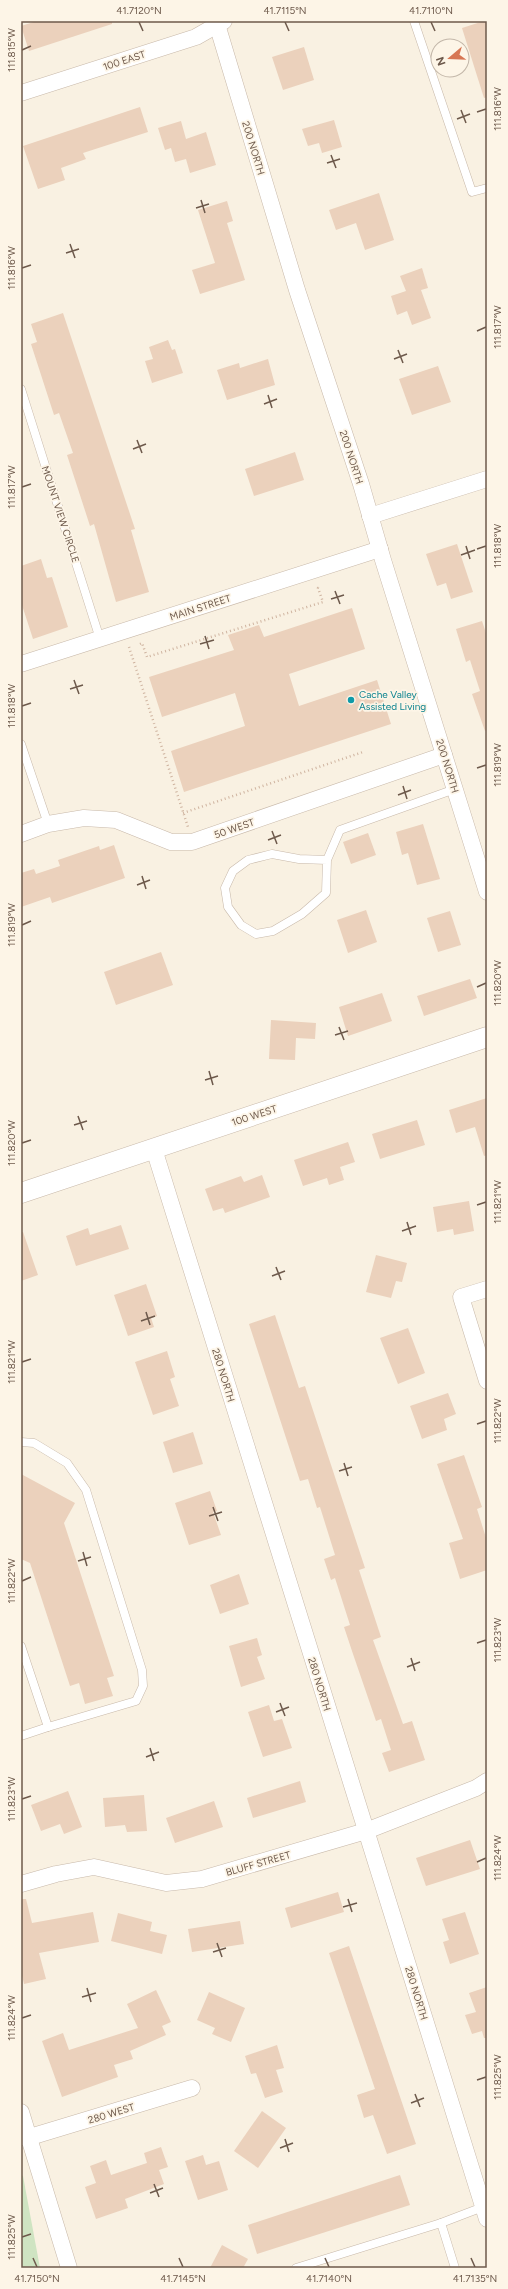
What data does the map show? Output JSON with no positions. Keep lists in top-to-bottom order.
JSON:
{
  "streets": {
    "street": [
      "100 EAST",
      "200 NORTH",
      "MAIN STREET",
      "50 WEST",
      "100 WEST",
      "280 NORTH",
      "BLUFF STREET",
      "280 WEST"
    ],
    "lane": ["MOUNT VIEW CIRCLE"]
  },
  "crossings": [
    ["100 EAST", "200 NORTH"],
    ["200 NORTH", "MAIN STREET"],
    ["200 NORTH", "50 WEST"],
    ["MOUNT VIEW CIRCLE", "MAIN STREET"],
    ["100 WEST", "280 NORTH"],
    ["280 NORTH", "BLUFF STREET"]
  ],
  "places": ["Cache Valley Assisted Living"],
  "north": "left",
  "coordinates": [
    "41.7120°N",
    "41.7115°N",
    "41.7110°N",
    "111.815°W",
    "111.816°W",
    "111.817°W",
    "111.818°W",
    "111.819°W",
    "111.820°W",
    "111.821°W",
    "111.822°W",
    "111.823°W",
    "111.824°W",
    "111.825°W",
    "41.7150°N",
    "41.7145°N",
    "41.7140°N",
    "41.7135°N"
  ]
}
